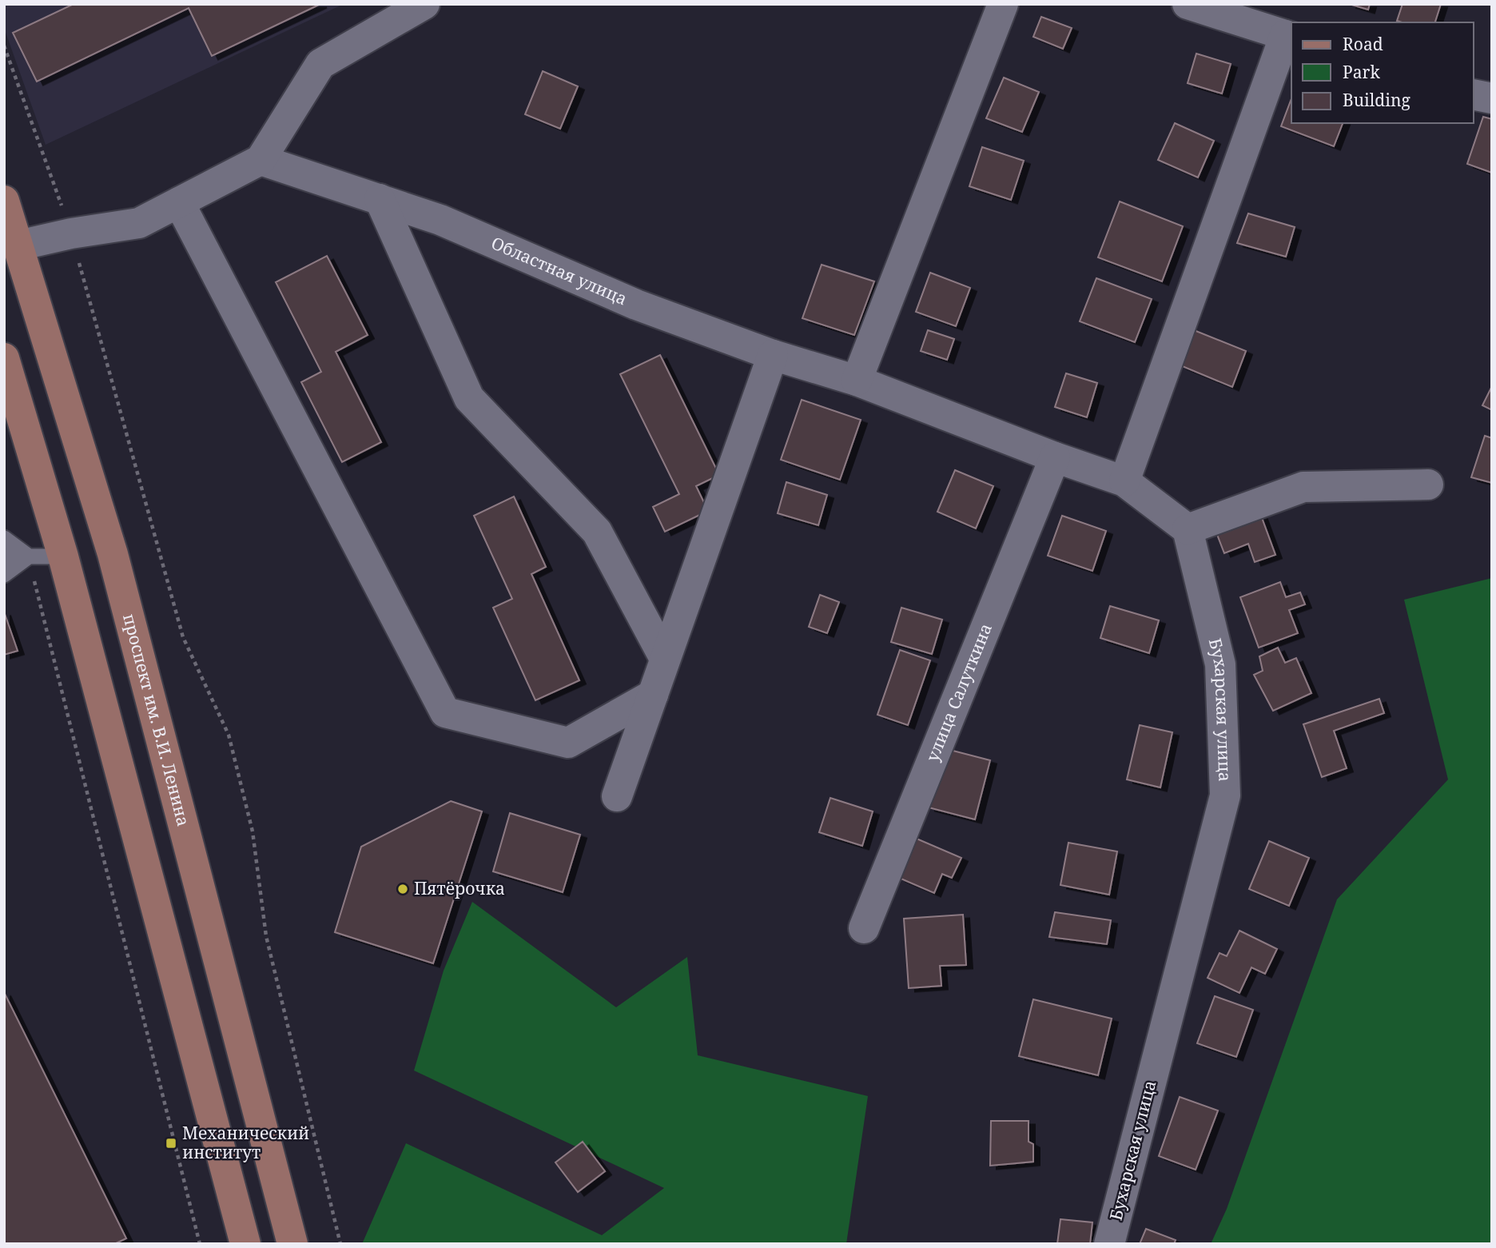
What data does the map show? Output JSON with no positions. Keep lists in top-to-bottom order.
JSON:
{
  "streets": {
    "main road": ["проспект им. В.И. Ленина"],
    "street": ["Областная улица", "улица Салуткина", "Бухарская улица"]
  },
  "places": {
    "other": ["Пятёрочка"],
    "transit": ["Механический институт"]
  },
  "legend": ["Road", "Park", "Building"]
}
